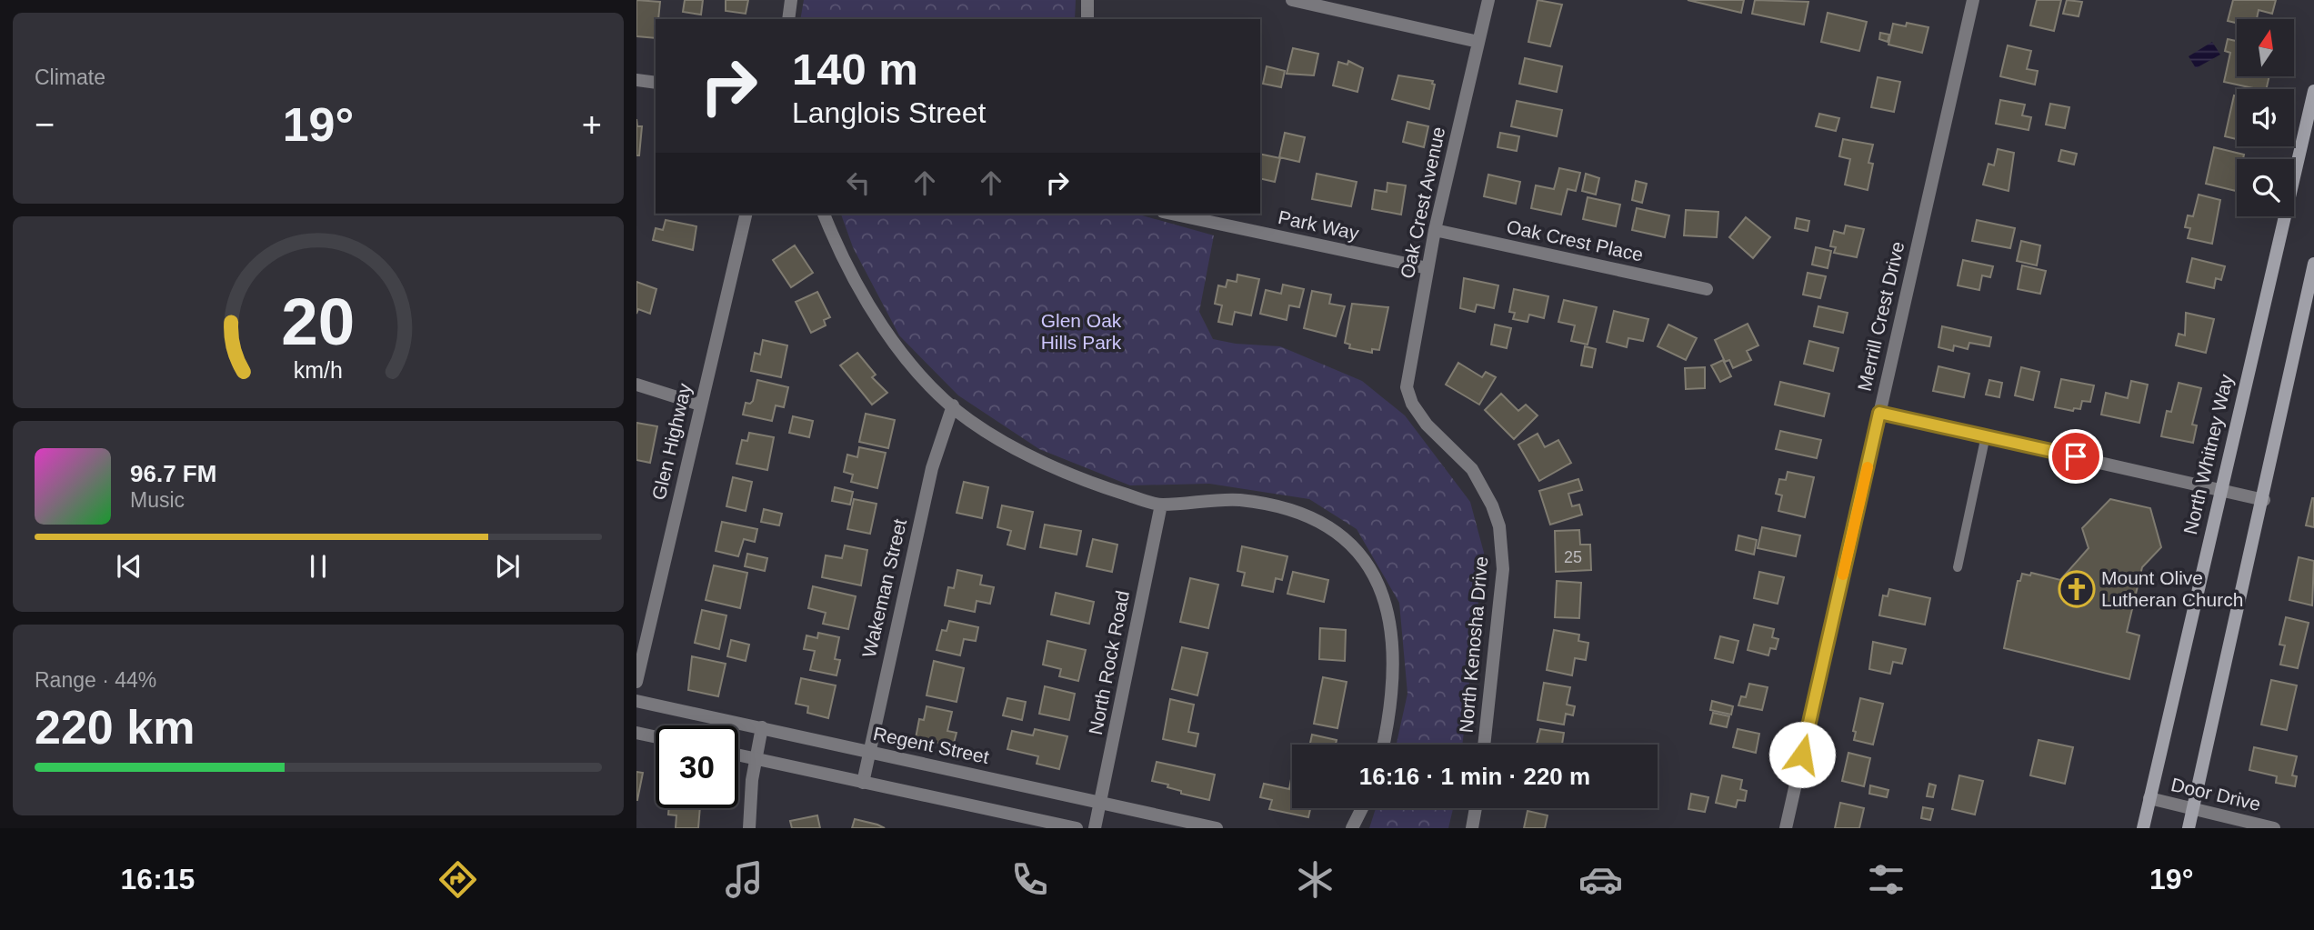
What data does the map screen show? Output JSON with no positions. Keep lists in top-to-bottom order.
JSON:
{
  "streets": {
    "main road": ["North Whitney Way"],
    "street": [
      "Oak Crest Avenue",
      "Park Way",
      "Oak Crest Place",
      "Merrill Crest Drive",
      "Glen Highway",
      "Wakeman Street",
      "North Kenosha Drive",
      "North Rock Road",
      "Regent Street",
      "Door Drive"
    ]
  },
  "crossings": [
    ["Oak Crest Avenue", "Park Way"],
    ["Oak Crest Avenue", "Oak Crest Place"],
    ["Oak Crest Avenue", "North Kenosha Drive"],
    ["North Whitney Way", "Door Drive"],
    ["Wakeman Street", "Regent Street"],
    ["North Rock Road", "Regent Street"]
  ],
  "parks": ["Glen Oak Hills Park"],
  "places": {
    "church": ["Mount Olive Lutheran Church"]
  },
  "house_numbers": ["25"],
  "north": "top",
  "page": {
    "tile": [
      "Climate",
      ["Range · 44%", "220 km"]
    ],
    "turn": ["140 m", "Langlois Street"],
    "heat": ["−", "19°", "+"],
    "song": ["96.7 FM", "Music"],
    "limit": "30",
    "trip": "16:16 · 1 min · 220 m",
    "tabs": ["16:15", "19°"],
    "gauge": ["20", "km/h"]
  }
}
